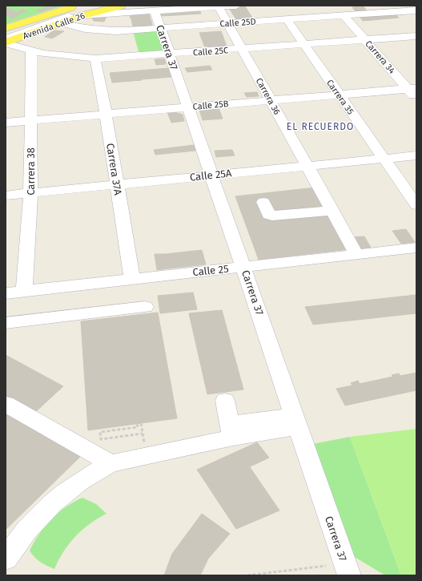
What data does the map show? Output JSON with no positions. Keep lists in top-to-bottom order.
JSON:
{
  "streets": {
    "main road": ["Avenida Calle 26"],
    "street": [
      "Calle 25D",
      "Carrera 37",
      "Calle 25C",
      "Carrera 34",
      "Carrera 36",
      "Carrera 35",
      "Calle 25B",
      "Carrera 37A",
      "Carrera 38",
      "Calle 25A",
      "Calle 25"
    ]
  },
  "crossings": [
    ["Calle 25D", "Avenida Calle 26"],
    ["Calle 25D", "Carrera 37"],
    ["Calle 25D", "Carrera 34"],
    ["Calle 25D", "Carrera 36"],
    ["Calle 25D", "Carrera 35"],
    ["Avenida Calle 26", "Calle 25C"],
    ["Carrera 37", "Calle 25C"],
    ["Carrera 37", "Calle 25B"],
    ["Carrera 37", "Calle 25A"],
    ["Carrera 37", "Calle 25"],
    ["Calle 25C", "Carrera 34"],
    ["Calle 25C", "Carrera 36"],
    ["Calle 25C", "Carrera 35"],
    ["Calle 25C", "Carrera 37A"],
    ["Calle 25C", "Carrera 38"],
    ["Carrera 34", "Calle 25B"],
    ["Carrera 36", "Calle 25B"],
    ["Carrera 36", "Calle 25A"],
    ["Carrera 36", "Calle 25"],
    ["Carrera 35", "Calle 25B"],
    ["Carrera 35", "Calle 25A"],
    ["Calle 25B", "Carrera 37A"],
    ["Calle 25B", "Carrera 38"],
    ["Carrera 37A", "Calle 25A"],
    ["Carrera 37A", "Calle 25"],
    ["Carrera 38", "Calle 25A"],
    ["Carrera 38", "Calle 25"]
  ],
  "districts": ["EL RECUERDO"]
}
